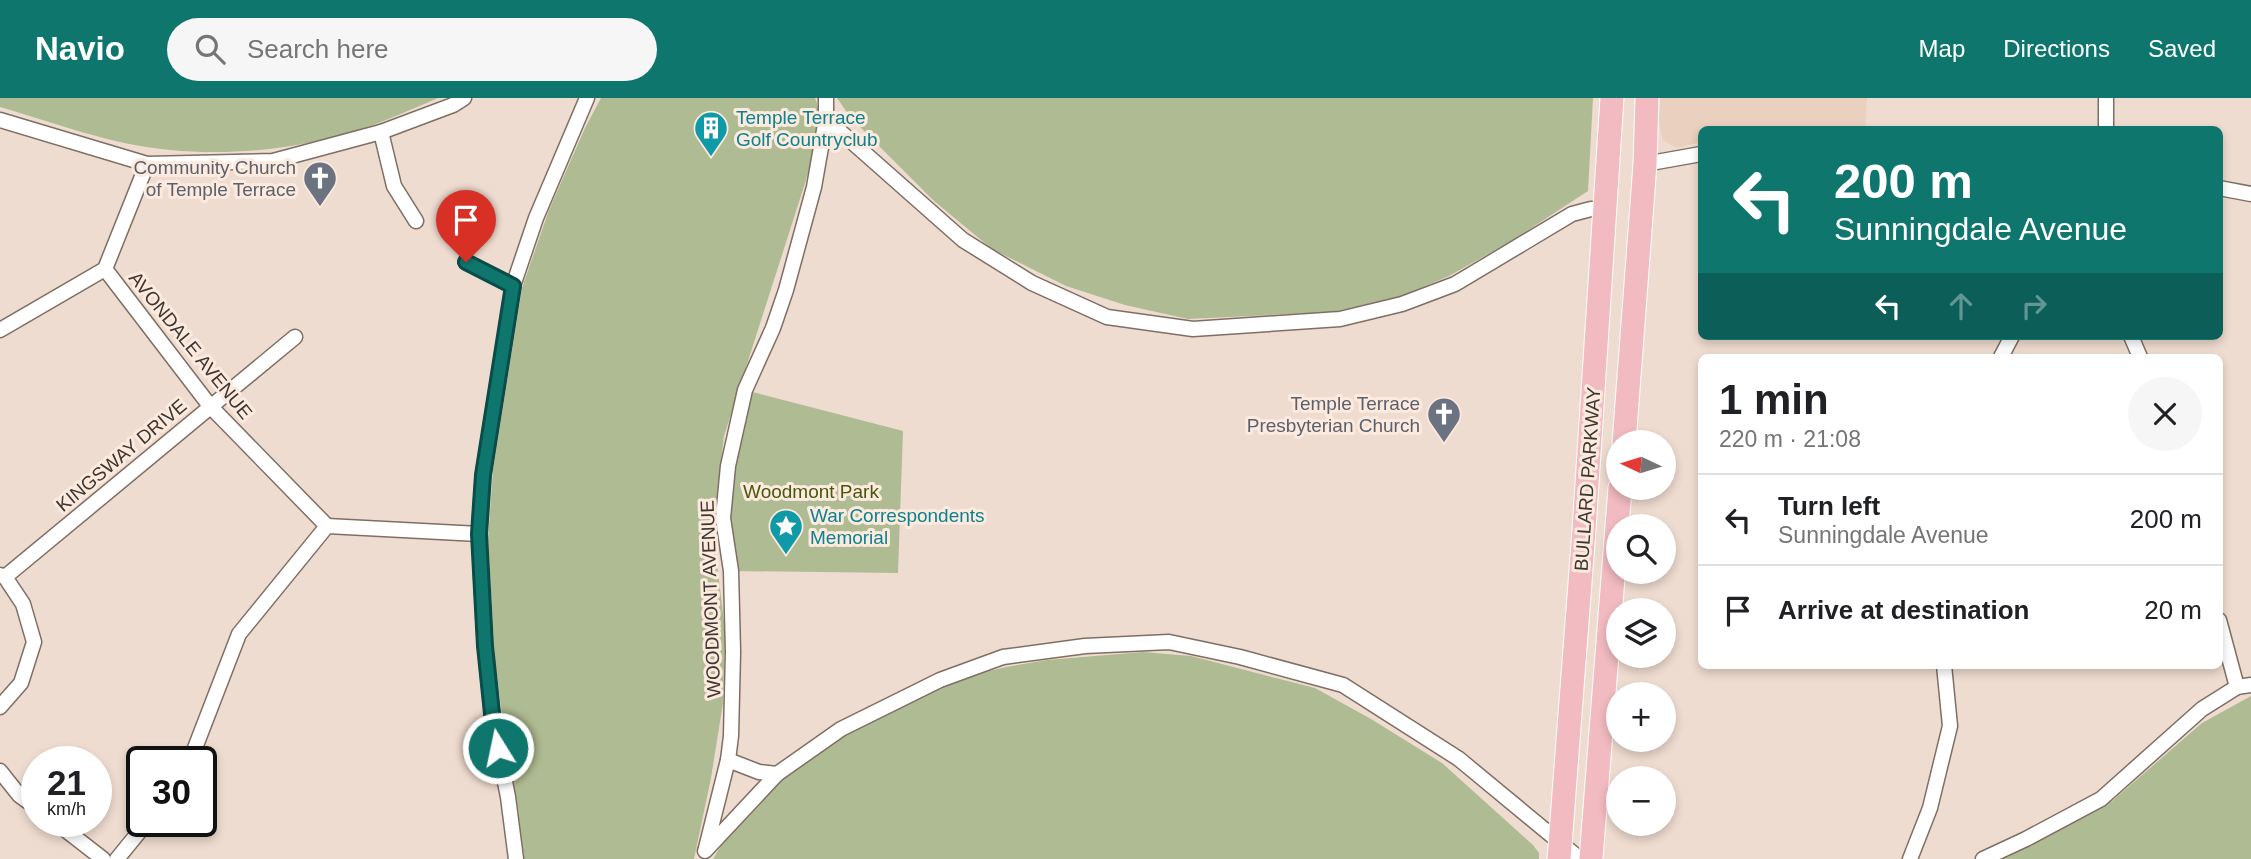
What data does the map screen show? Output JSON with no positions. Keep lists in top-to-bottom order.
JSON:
{
  "streets": {
    "main road": ["BULLARD PARKWAY"],
    "street": ["AVONDALE AVENUE", "KINGSWAY DRIVE", "WOODMONT AVENUE"]
  },
  "crossings": [
    ["AVONDALE AVENUE", "KINGSWAY DRIVE"]
  ],
  "parks": ["Woodmont Park"],
  "places": {
    "building": ["Temple Terrace Golf Countryclub"],
    "church": ["Community Church of Temple Terrace", "Temple Terrace Presbyterian Church"],
    "place": ["War Correspondents Memorial"]
  },
  "north": "left",
  "page": {
    "header": "Navio",
    "search": "Search here",
    "nav": ["Map", "Directions", "Saved"],
    "turn": ["200 m", "Sunningdale Avenue"],
    "heading": ["1 min", "220 m · 21:08"],
    "map_buttons": ["+", "−"],
    "list": [
      {
        "name": "Turn left",
        "note": "Sunningdale Avenue",
        "value": "200 m"
      },
      {
        "name": "Arrive at destination",
        "value": "20 m"
      }
    ],
    "speed": "21 km/h",
    "limit": "30"
  }
}
